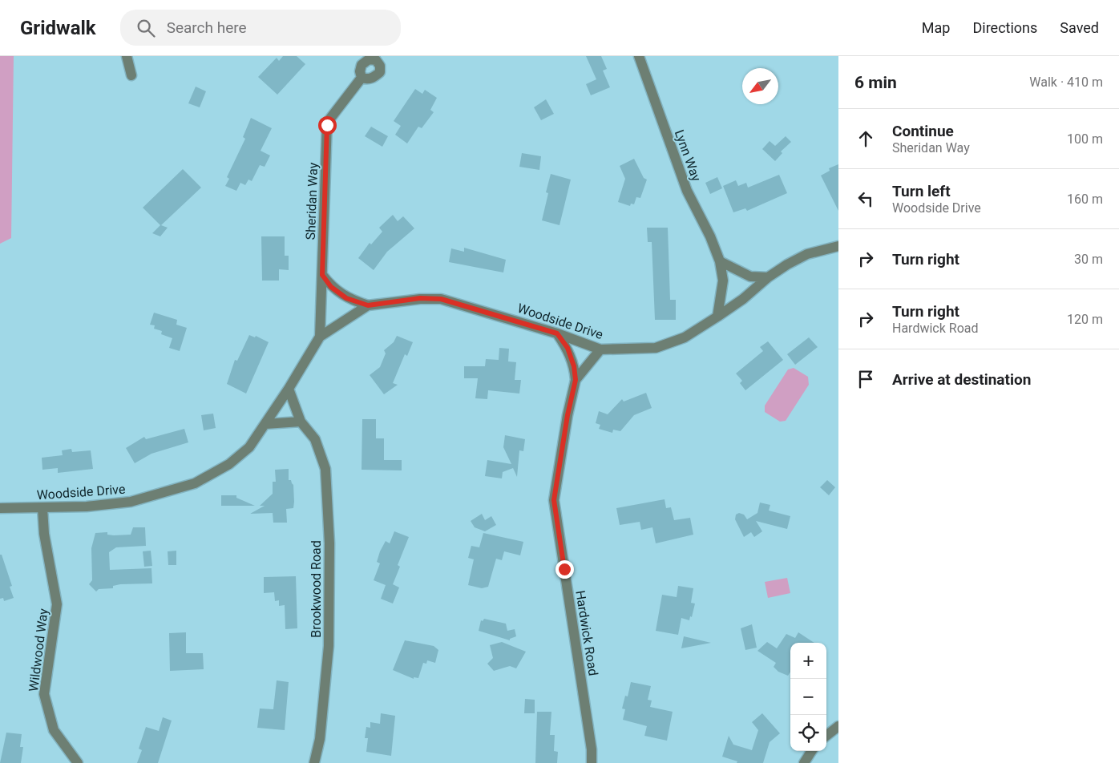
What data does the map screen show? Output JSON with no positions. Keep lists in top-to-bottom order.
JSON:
{
  "streets": {
    "street": [
      "Lynn Way",
      "Sheridan Way",
      "Woodside Drive",
      "Brookwood Road",
      "Hardwick Road",
      "Wildwood Way"
    ]
  },
  "crossings": [
    ["Lynn Way", "Woodside Drive"],
    ["Sheridan Way", "Woodside Drive"],
    ["Woodside Drive", "Brookwood Road"],
    ["Woodside Drive", "Hardwick Road"],
    ["Woodside Drive", "Wildwood Way"]
  ],
  "north": "bottom left",
  "page": {
    "header": "Gridwalk",
    "search": "Search here",
    "nav": ["Map", "Directions", "Saved"],
    "heading": ["6 min", "Walk · 410 m"],
    "list": [
      ["Continue", "Sheridan Way", "100 m"],
      ["Turn left", "Woodside Drive", "160 m"],
      ["Turn right", "30 m"],
      ["Turn right", "Hardwick Road", "120 m"],
      "Arrive at destination"
    ],
    "map_buttons": ["+", "−"]
  }
}
